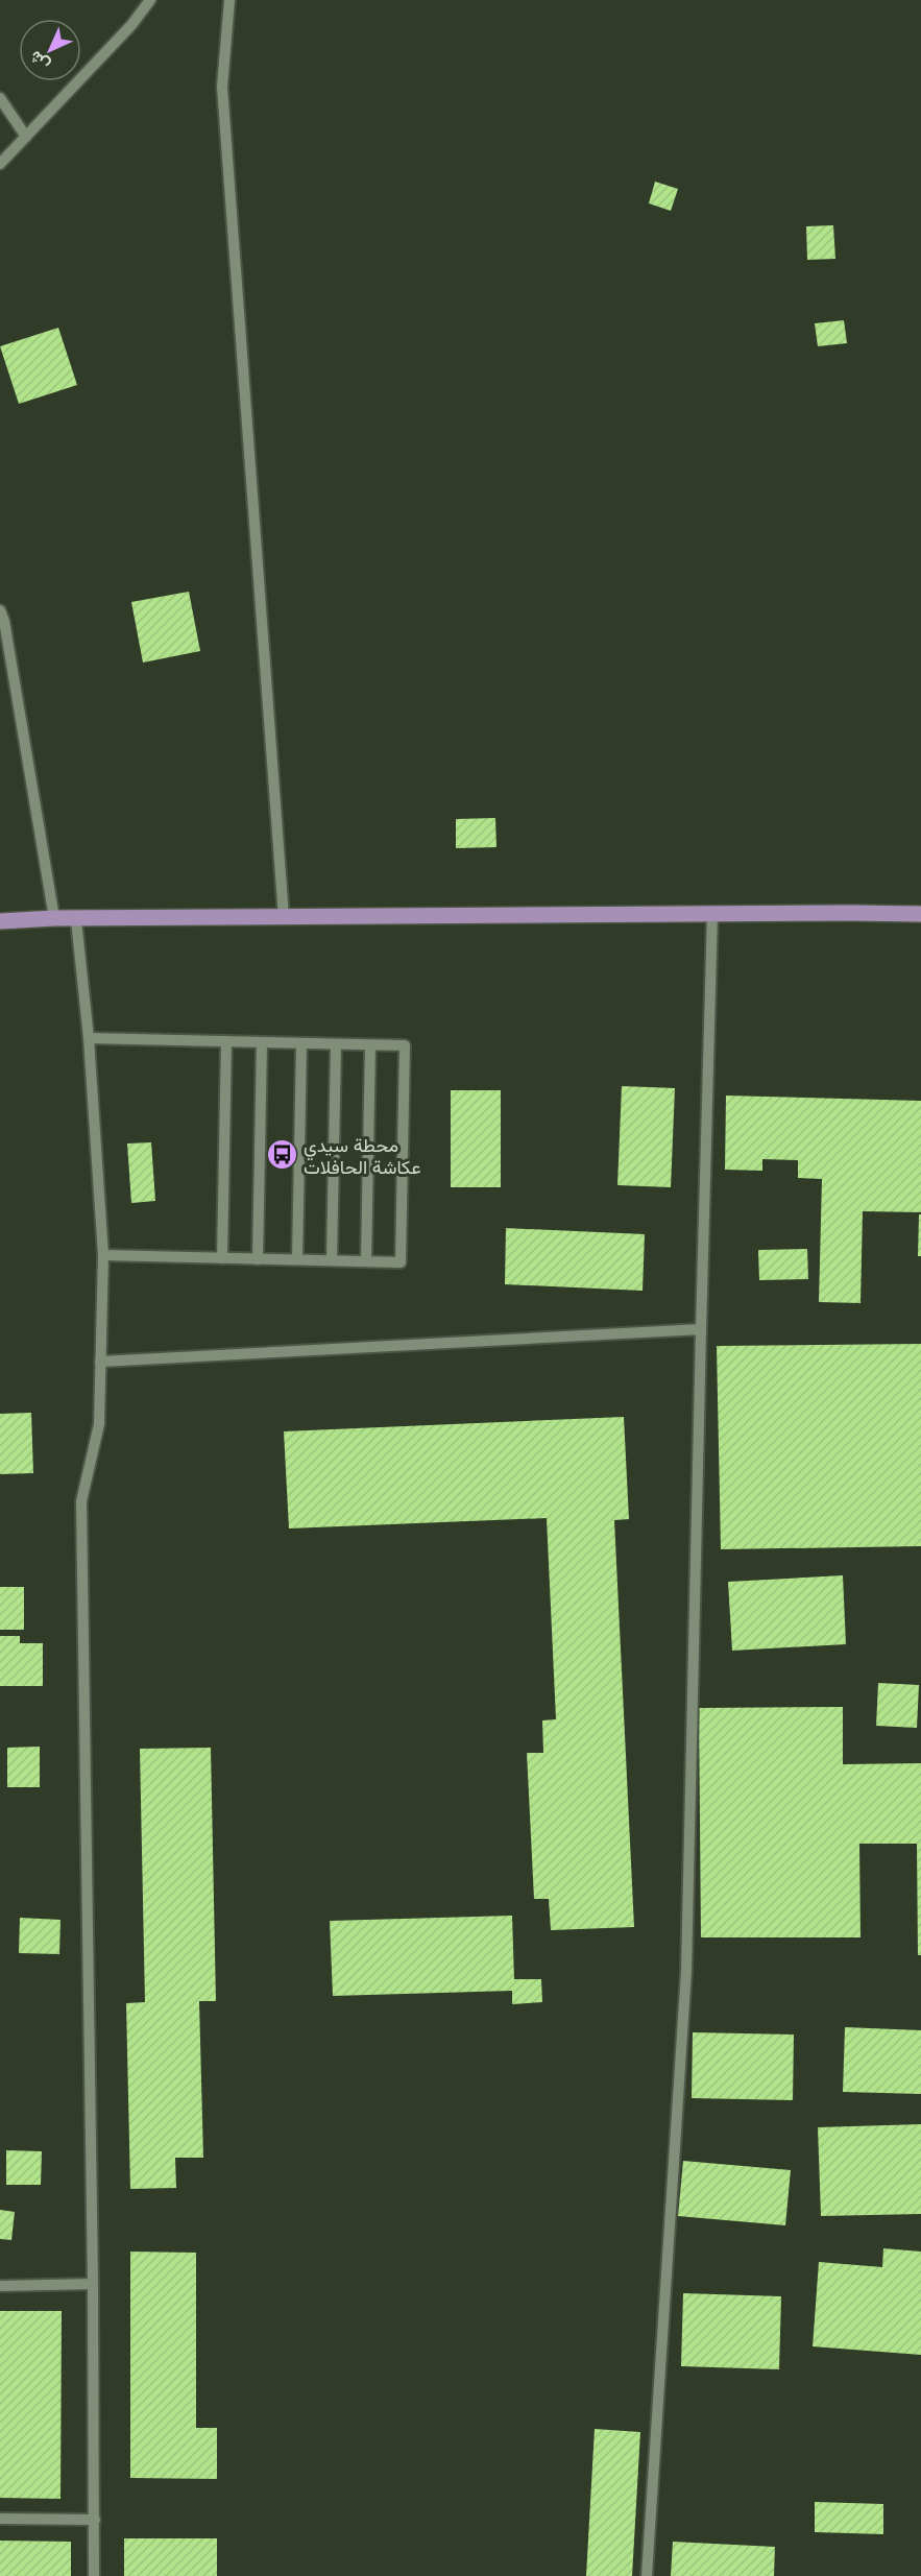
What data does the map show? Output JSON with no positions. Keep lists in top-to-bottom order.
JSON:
{
  "places": {
    "bus stop": ["محطة سيدي عكاشة الحافلات"]
  },
  "north": "bottom left"
}
